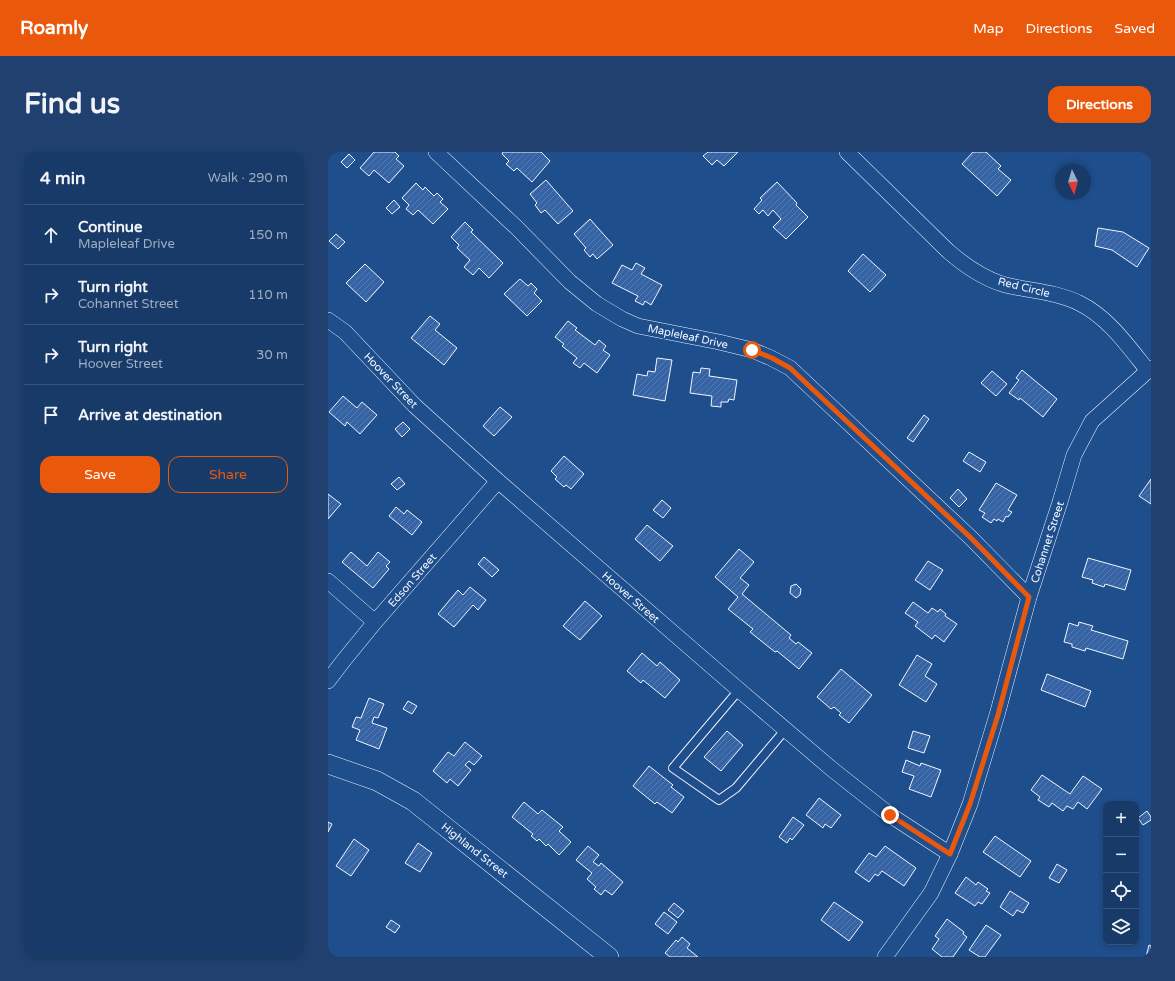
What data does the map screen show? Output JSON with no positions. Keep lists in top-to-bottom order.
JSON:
{
  "streets": {
    "street": [
      "Red Circle",
      "Mapleleaf Drive",
      "Hoover Street",
      "Cohannet Street",
      "Edson Street",
      "Highland Street"
    ]
  },
  "crossings": [
    ["Red Circle", "Cohannet Street"],
    ["Mapleleaf Drive", "Cohannet Street"],
    ["Hoover Street", "Cohannet Street"],
    ["Hoover Street", "Edson Street"]
  ],
  "north": "bottom",
  "page": {
    "header": "Roamly",
    "nav": ["Map", "Directions", "Saved"],
    "buttons": [
      "Directions",
      ["Save", "Share"]
    ],
    "title": "Find us",
    "heading": ["4 min", "Walk · 290 m"],
    "list": [
      ["Continue", "Mapleleaf Drive", "150 m"],
      ["Turn right", "Cohannet Street", "110 m"],
      ["Turn right", "Hoover Street", "30 m"],
      "Arrive at destination"
    ],
    "map_buttons": ["+", "−"]
  }
}
